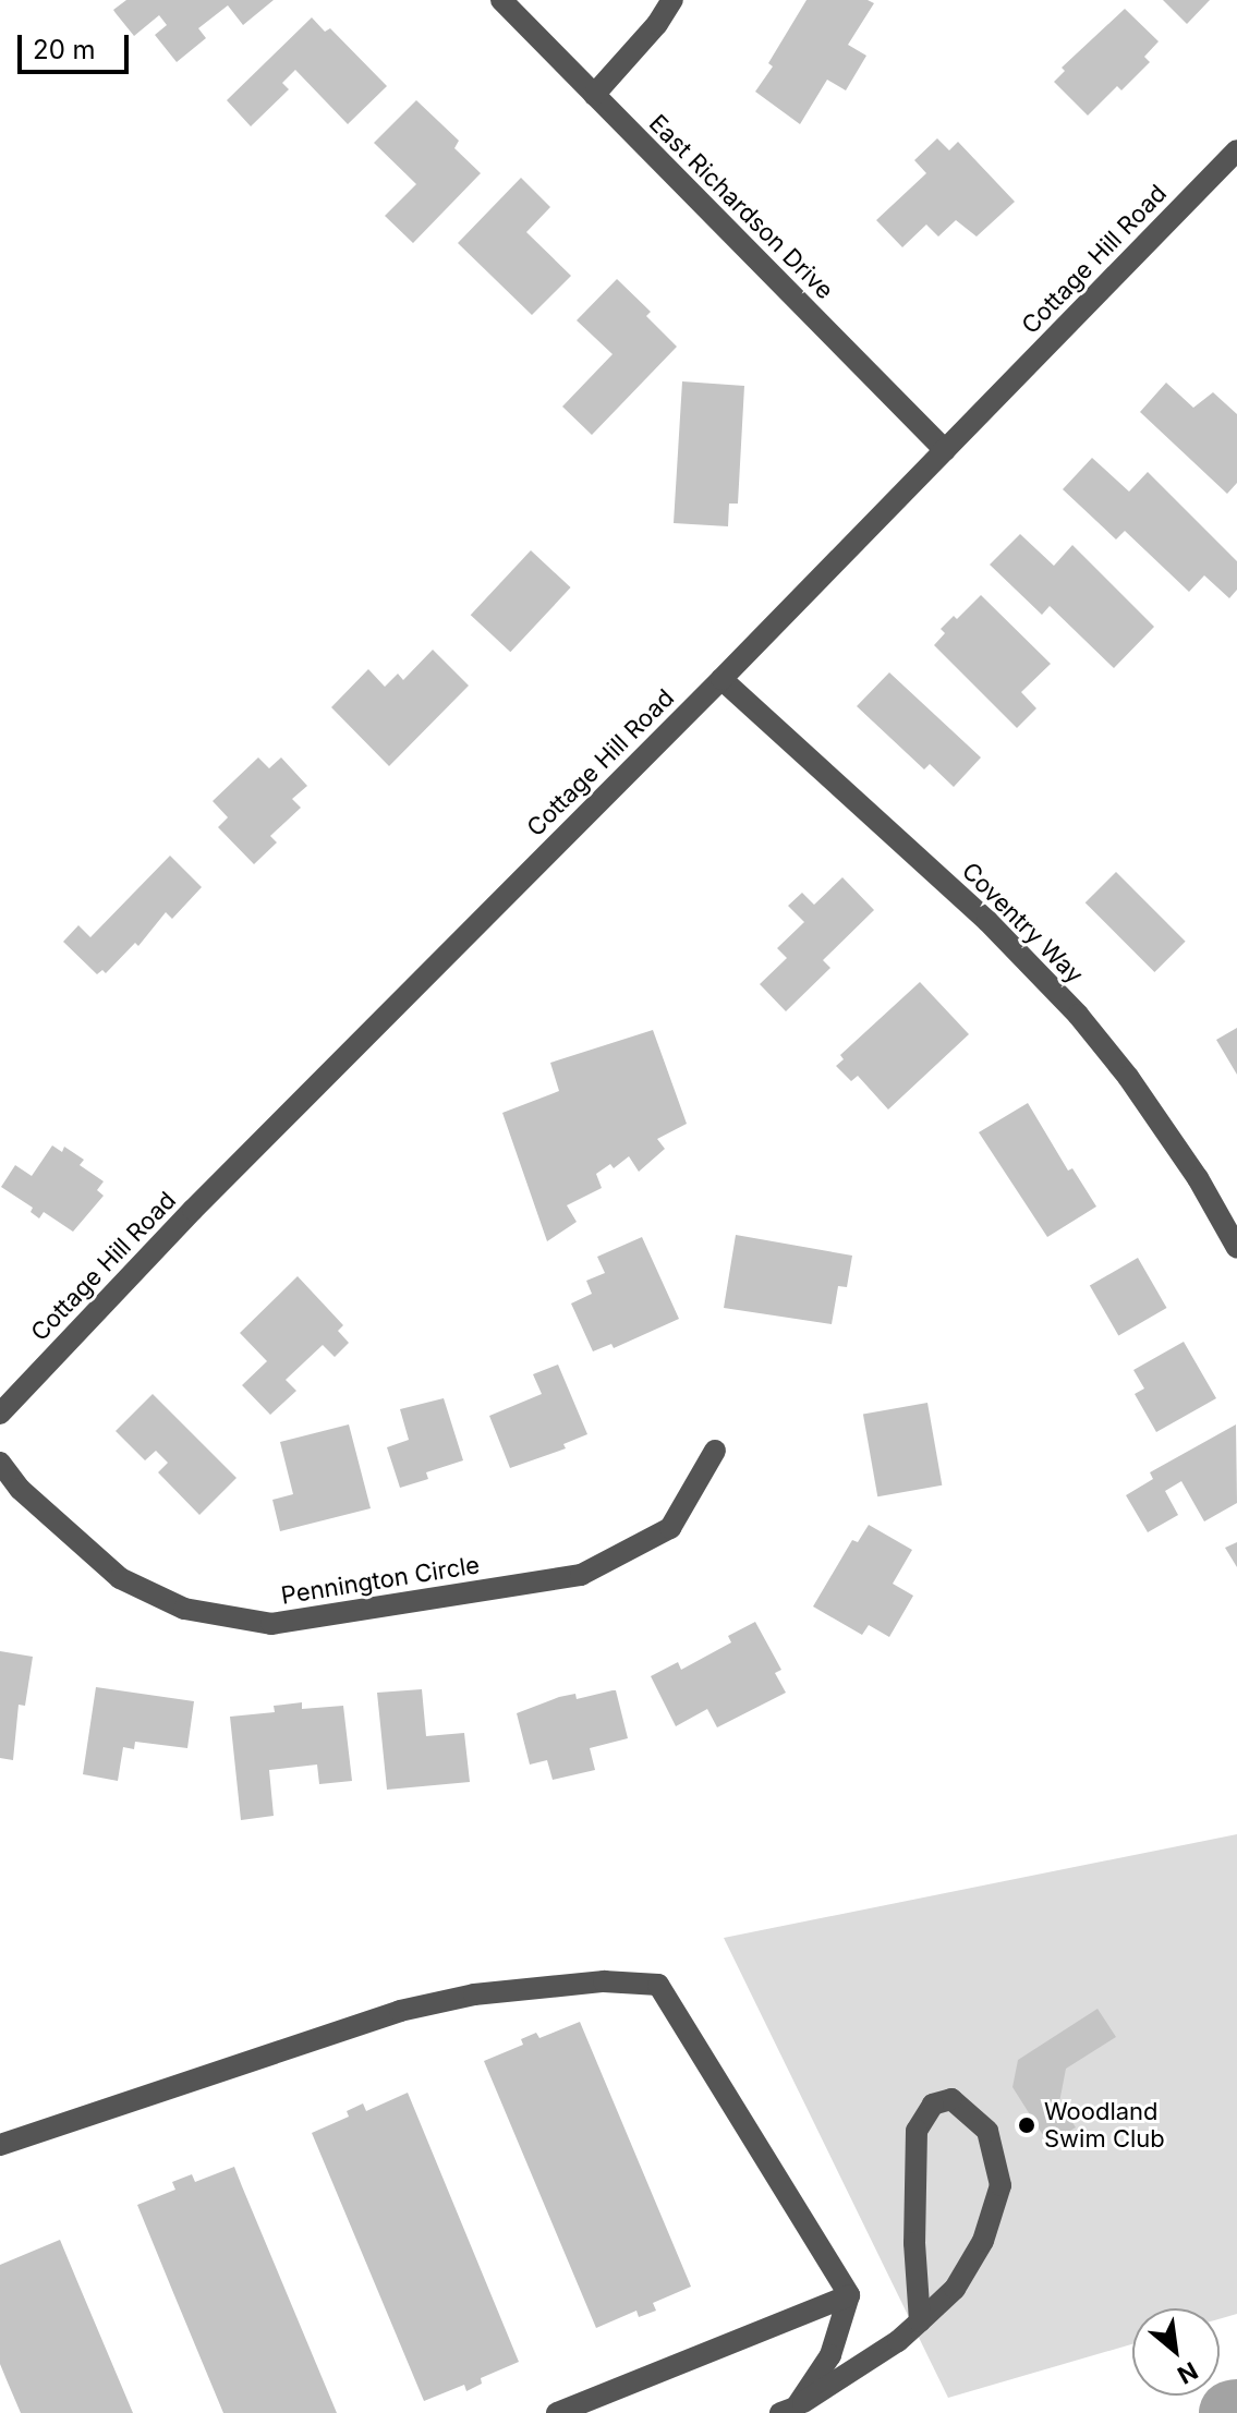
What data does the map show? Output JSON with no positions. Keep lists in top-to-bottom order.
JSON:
{
  "streets": {
    "street": [
      "East Richardson Drive",
      "Cottage Hill Road",
      "Coventry Way",
      "Pennington Circle"
    ]
  },
  "crossings": [
    ["East Richardson Drive", "Cottage Hill Road"],
    ["Cottage Hill Road", "Coventry Way"]
  ],
  "places": ["Woodland Swim Club"],
  "scale_bar": "20 m",
  "north": "bottom right"
}
